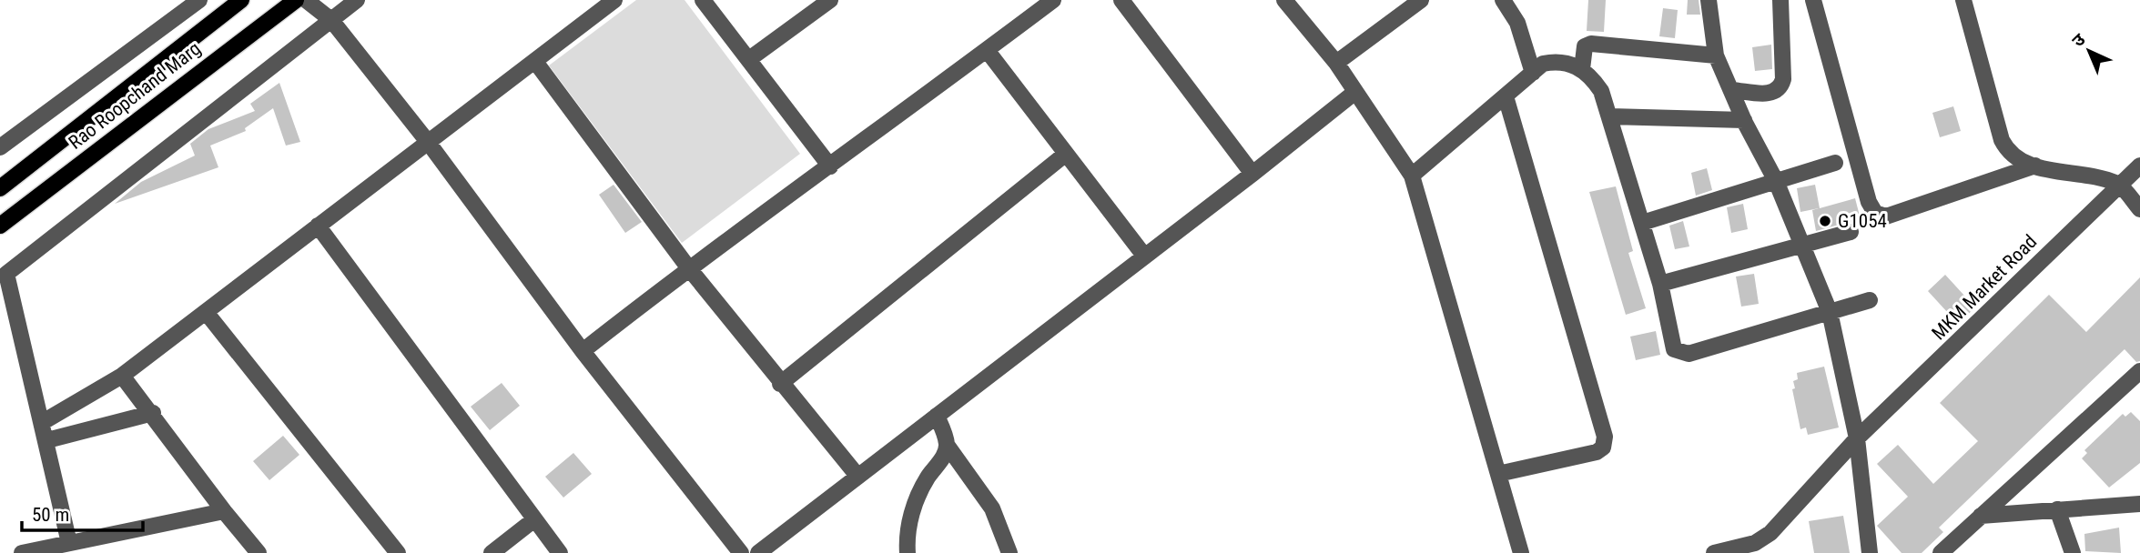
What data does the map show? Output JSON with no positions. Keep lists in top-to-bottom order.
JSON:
{
  "streets": {
    "main road": ["Rao Roopchand Marg"],
    "street": ["MKM Market Road"]
  },
  "places": ["G1054"],
  "scale_bar": "50 m",
  "north": "top left"
}
